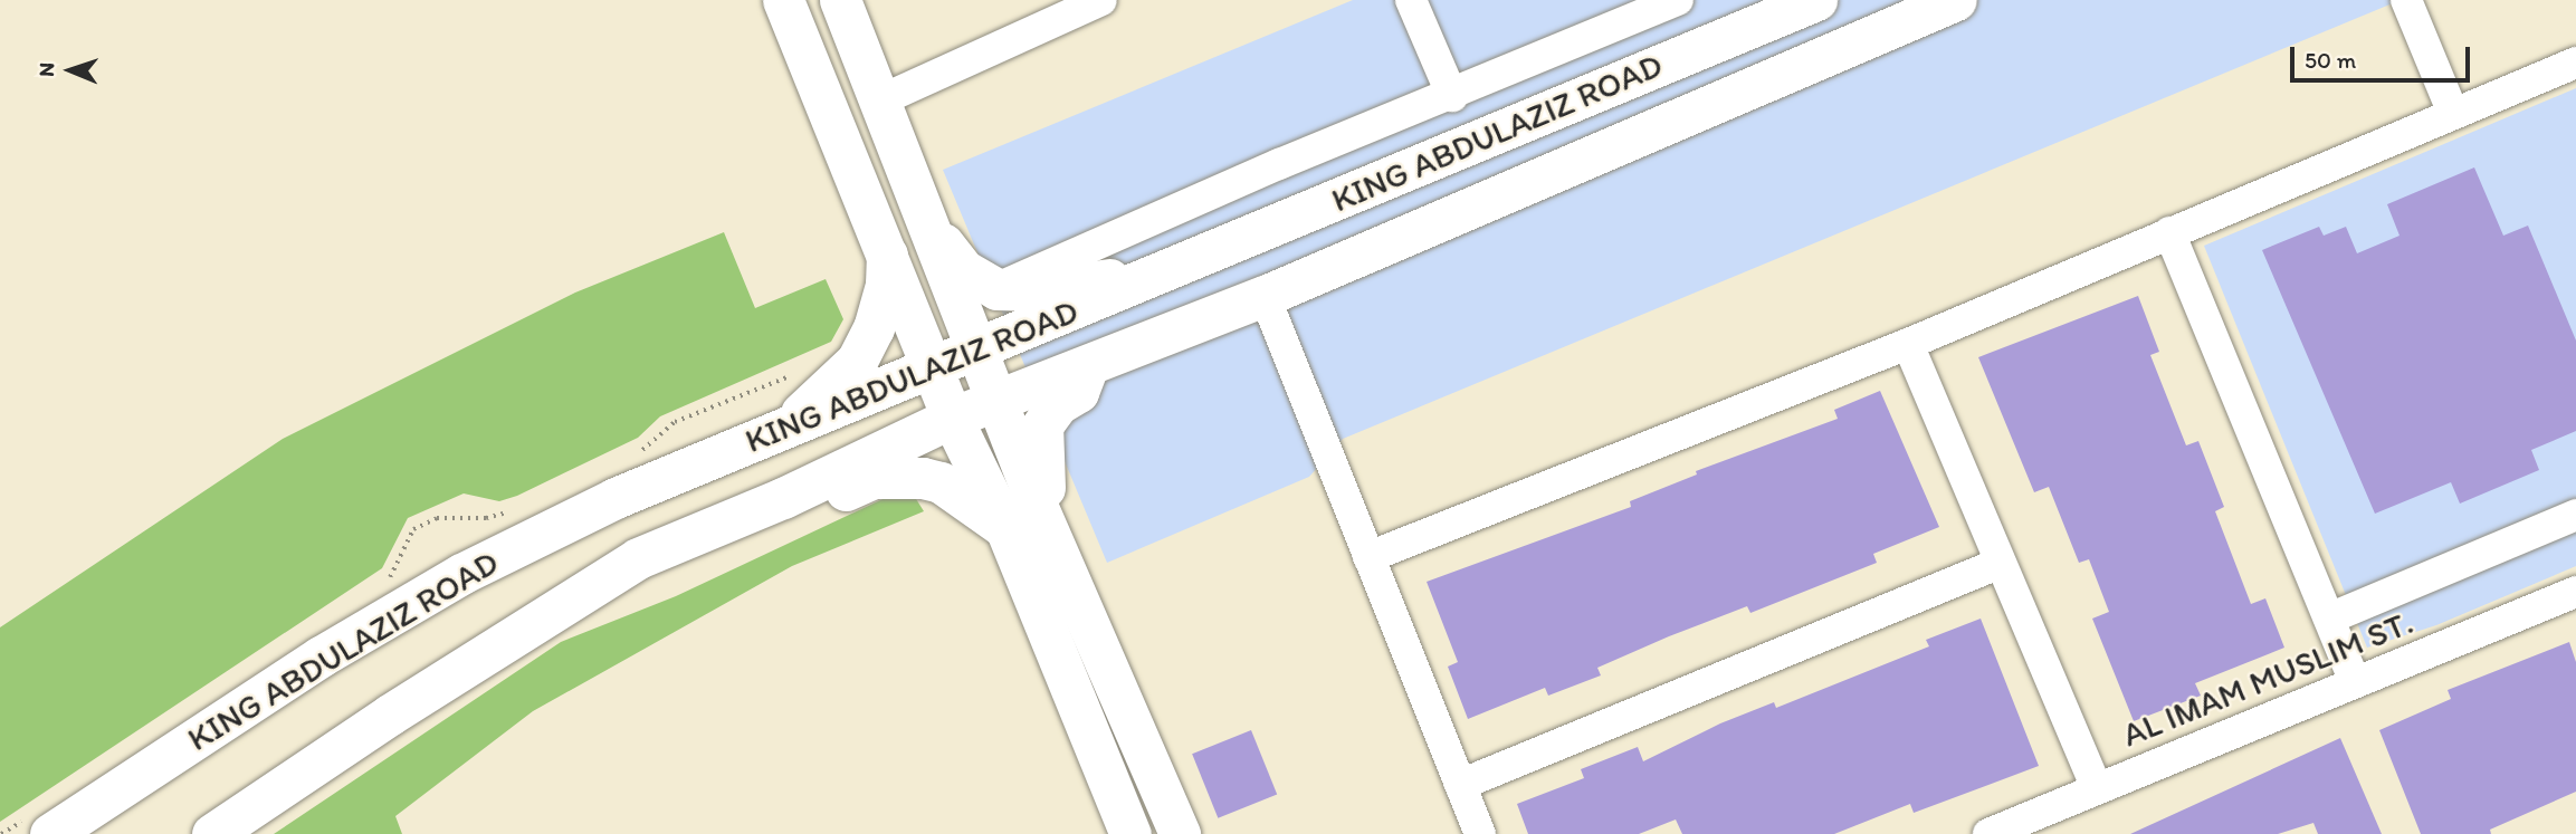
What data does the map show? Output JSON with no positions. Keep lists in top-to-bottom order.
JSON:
{
  "streets": {
    "main road": ["KING ABDULAZIZ ROAD"],
    "street": ["AL IMAM MUSLIM ST."]
  },
  "scale_bar": "50 m",
  "north": "left"
}
